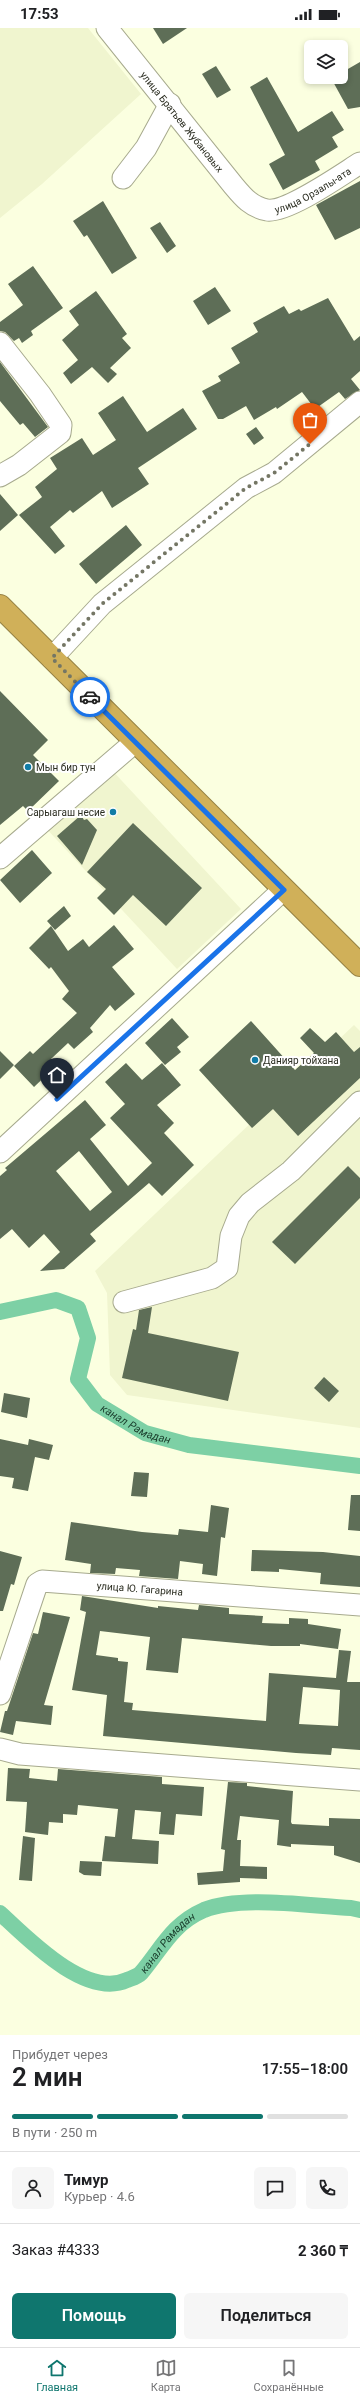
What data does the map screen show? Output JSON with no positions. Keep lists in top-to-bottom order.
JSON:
{
  "streets": {
    "street": ["улица Братьев Жубановых", "улица Орзалы-ата", "улица Ю. Гагарина"]
  },
  "crossings": [
    ["улица Братьев Жубановых", "улица Орзалы-ата"]
  ],
  "water": ["канал Рамадан"],
  "places": ["Мын бир тун", "Сарыагаш несие", "Данияр тойхана"],
  "page": {
    "status": "17:53",
    "heading": ["2 мин", "Прибудет через", "17:55–18:00"],
    "panel": [
      "Тимур",
      "Курьер · 4.6",
      "Заказ #4333",
      "2 360 ₸"
    ],
    "bar": "В пути · 250 m",
    "buttons": ["Помощь", "Поделиться"],
    "tabs": ["Главная", "Карта", "Сохранённые"]
  }
}
